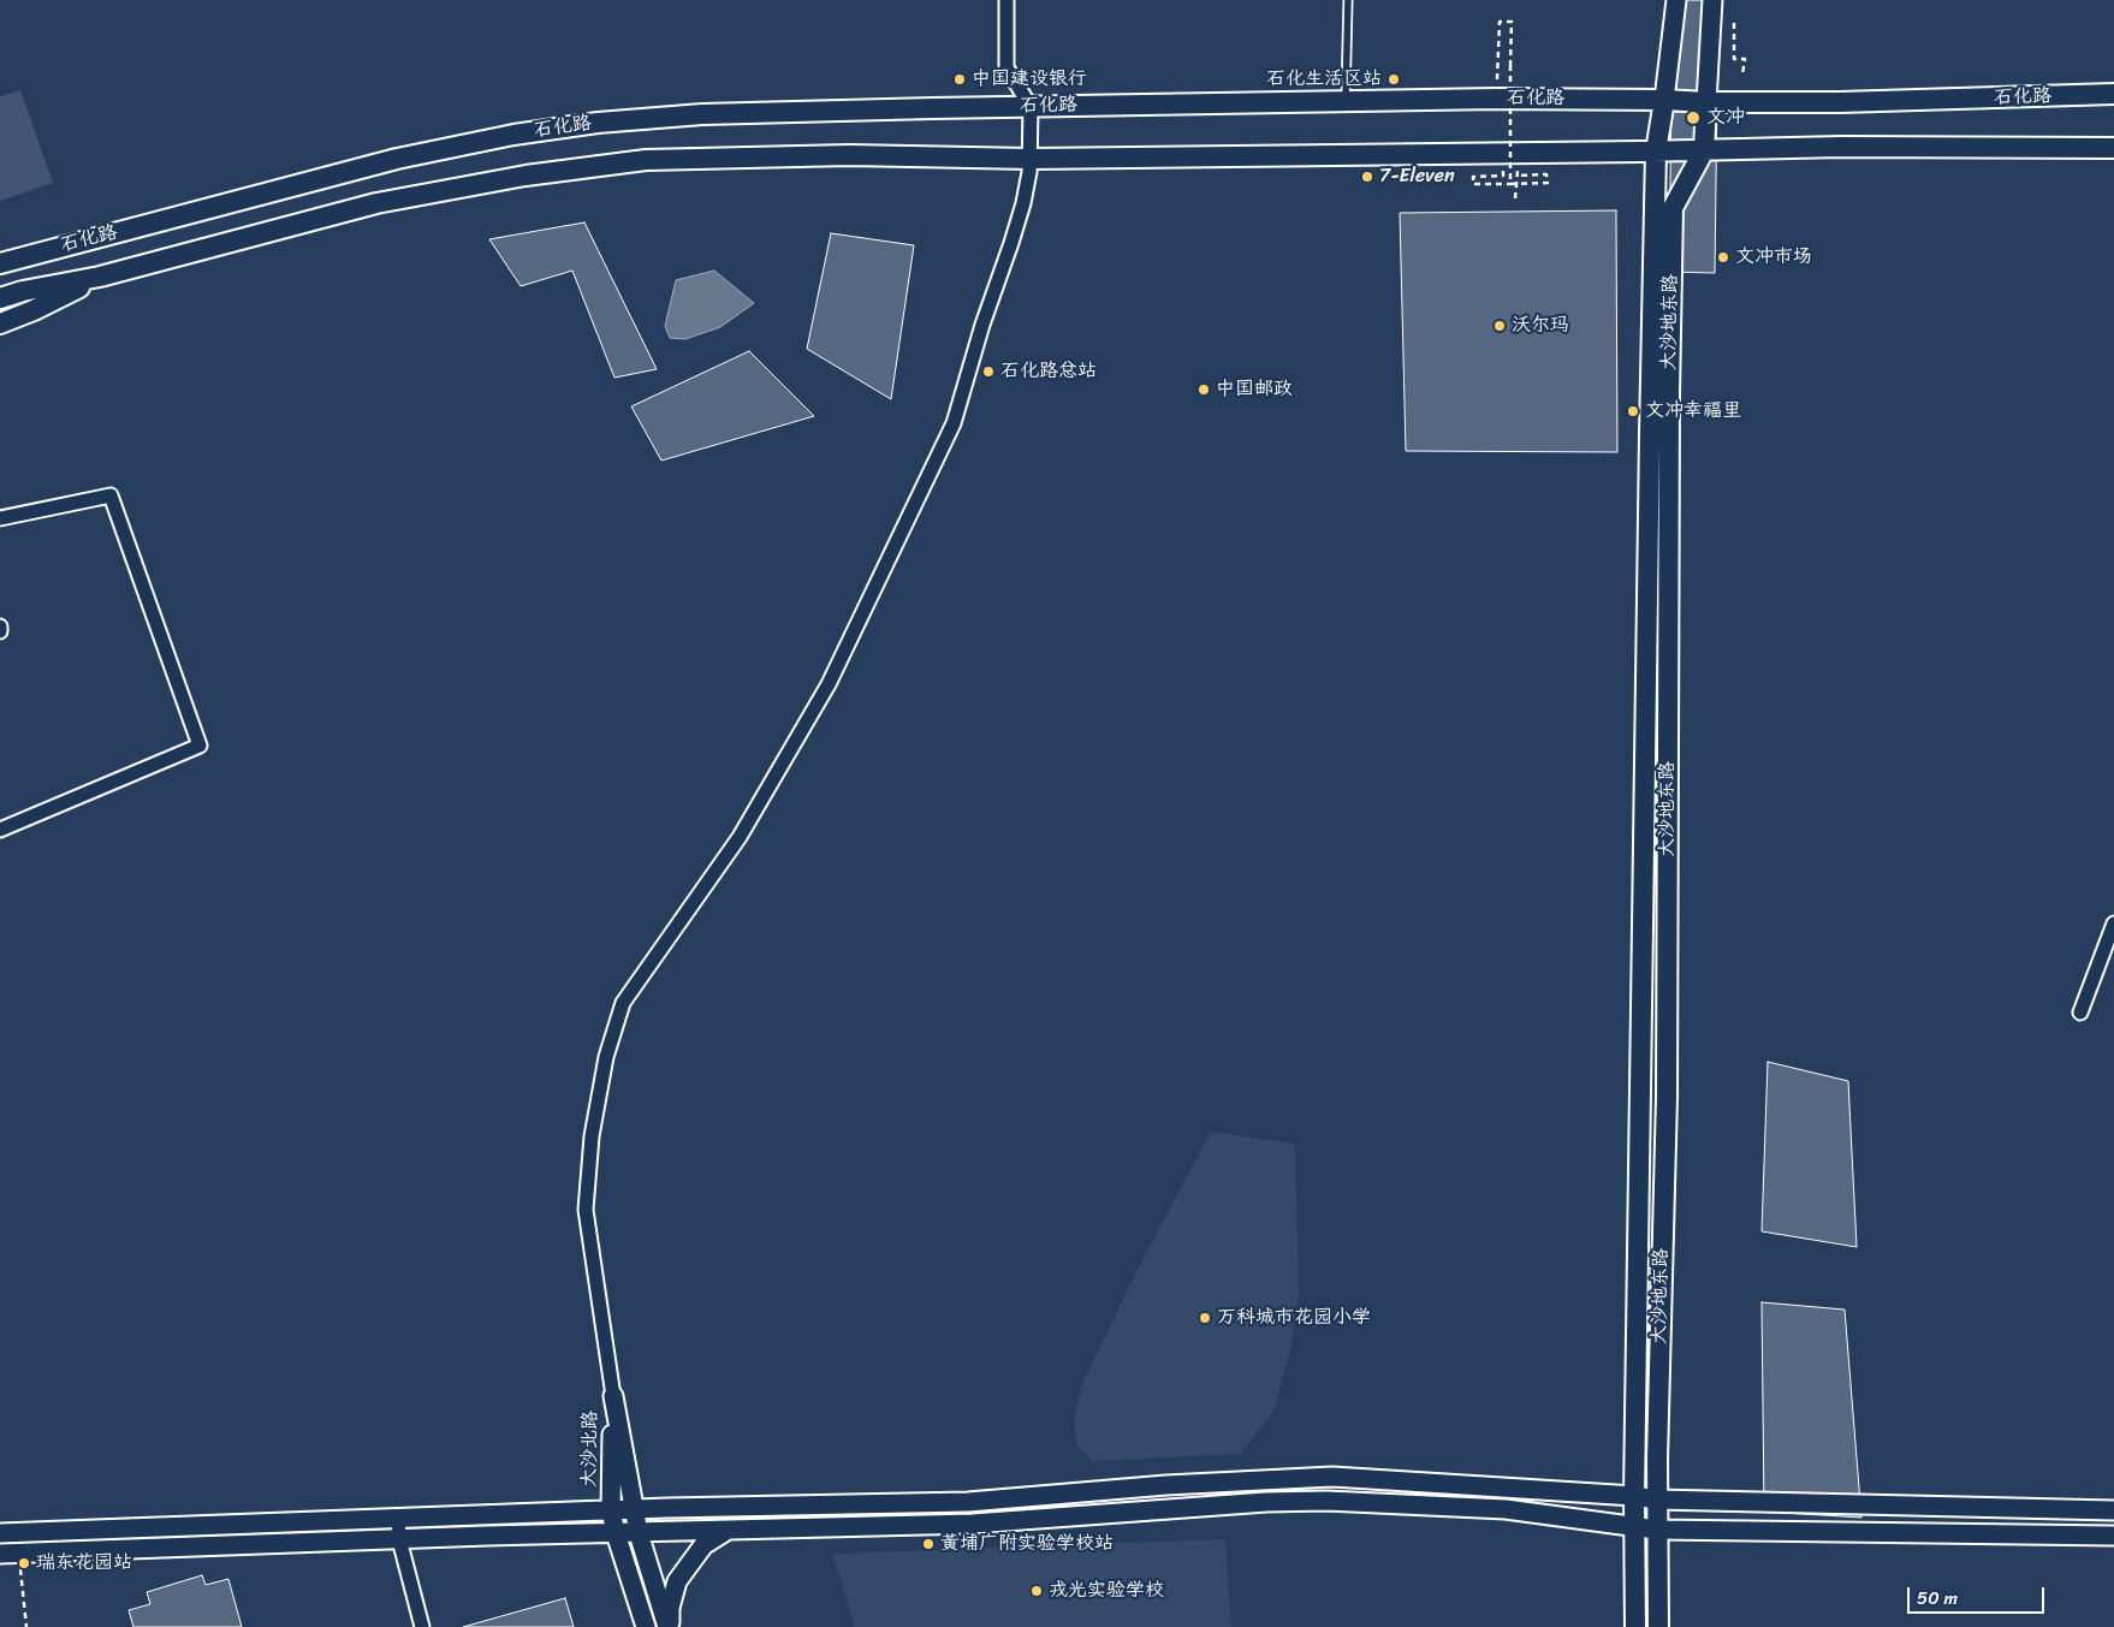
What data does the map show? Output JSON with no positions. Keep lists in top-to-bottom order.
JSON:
{
  "streets": {
    "main road": ["石化路", "大沙地东路"],
    "street": ["大沙北路"]
  },
  "crossings": [
    ["石化路", "大沙地东路"]
  ],
  "places": [
    "中国建设银行",
    "石化生活区站",
    "文冲",
    "7-Eleven",
    "文冲市场",
    "沃尔玛",
    "石化路总站",
    "中国邮政",
    "文冲幸福里",
    "万科城市花园小学",
    "黄埔广附实验学校站",
    "瑞东花园站",
    "戎光实验学校"
  ],
  "scale_bar": "50 m"
}
